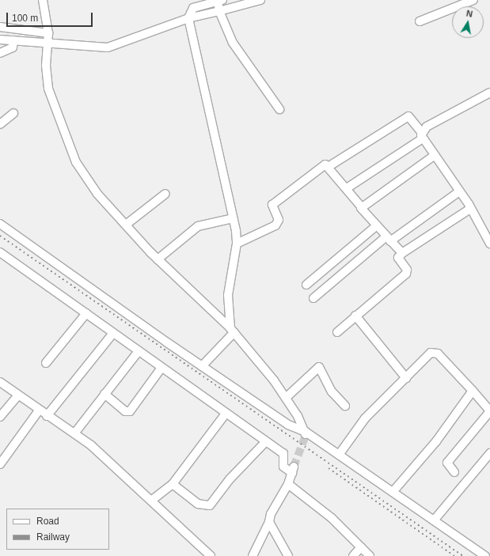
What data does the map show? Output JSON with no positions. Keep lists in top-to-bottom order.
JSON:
{
  "legend": ["Road", "Railway"],
  "scale_bar": "100 m",
  "north": "top"
}
